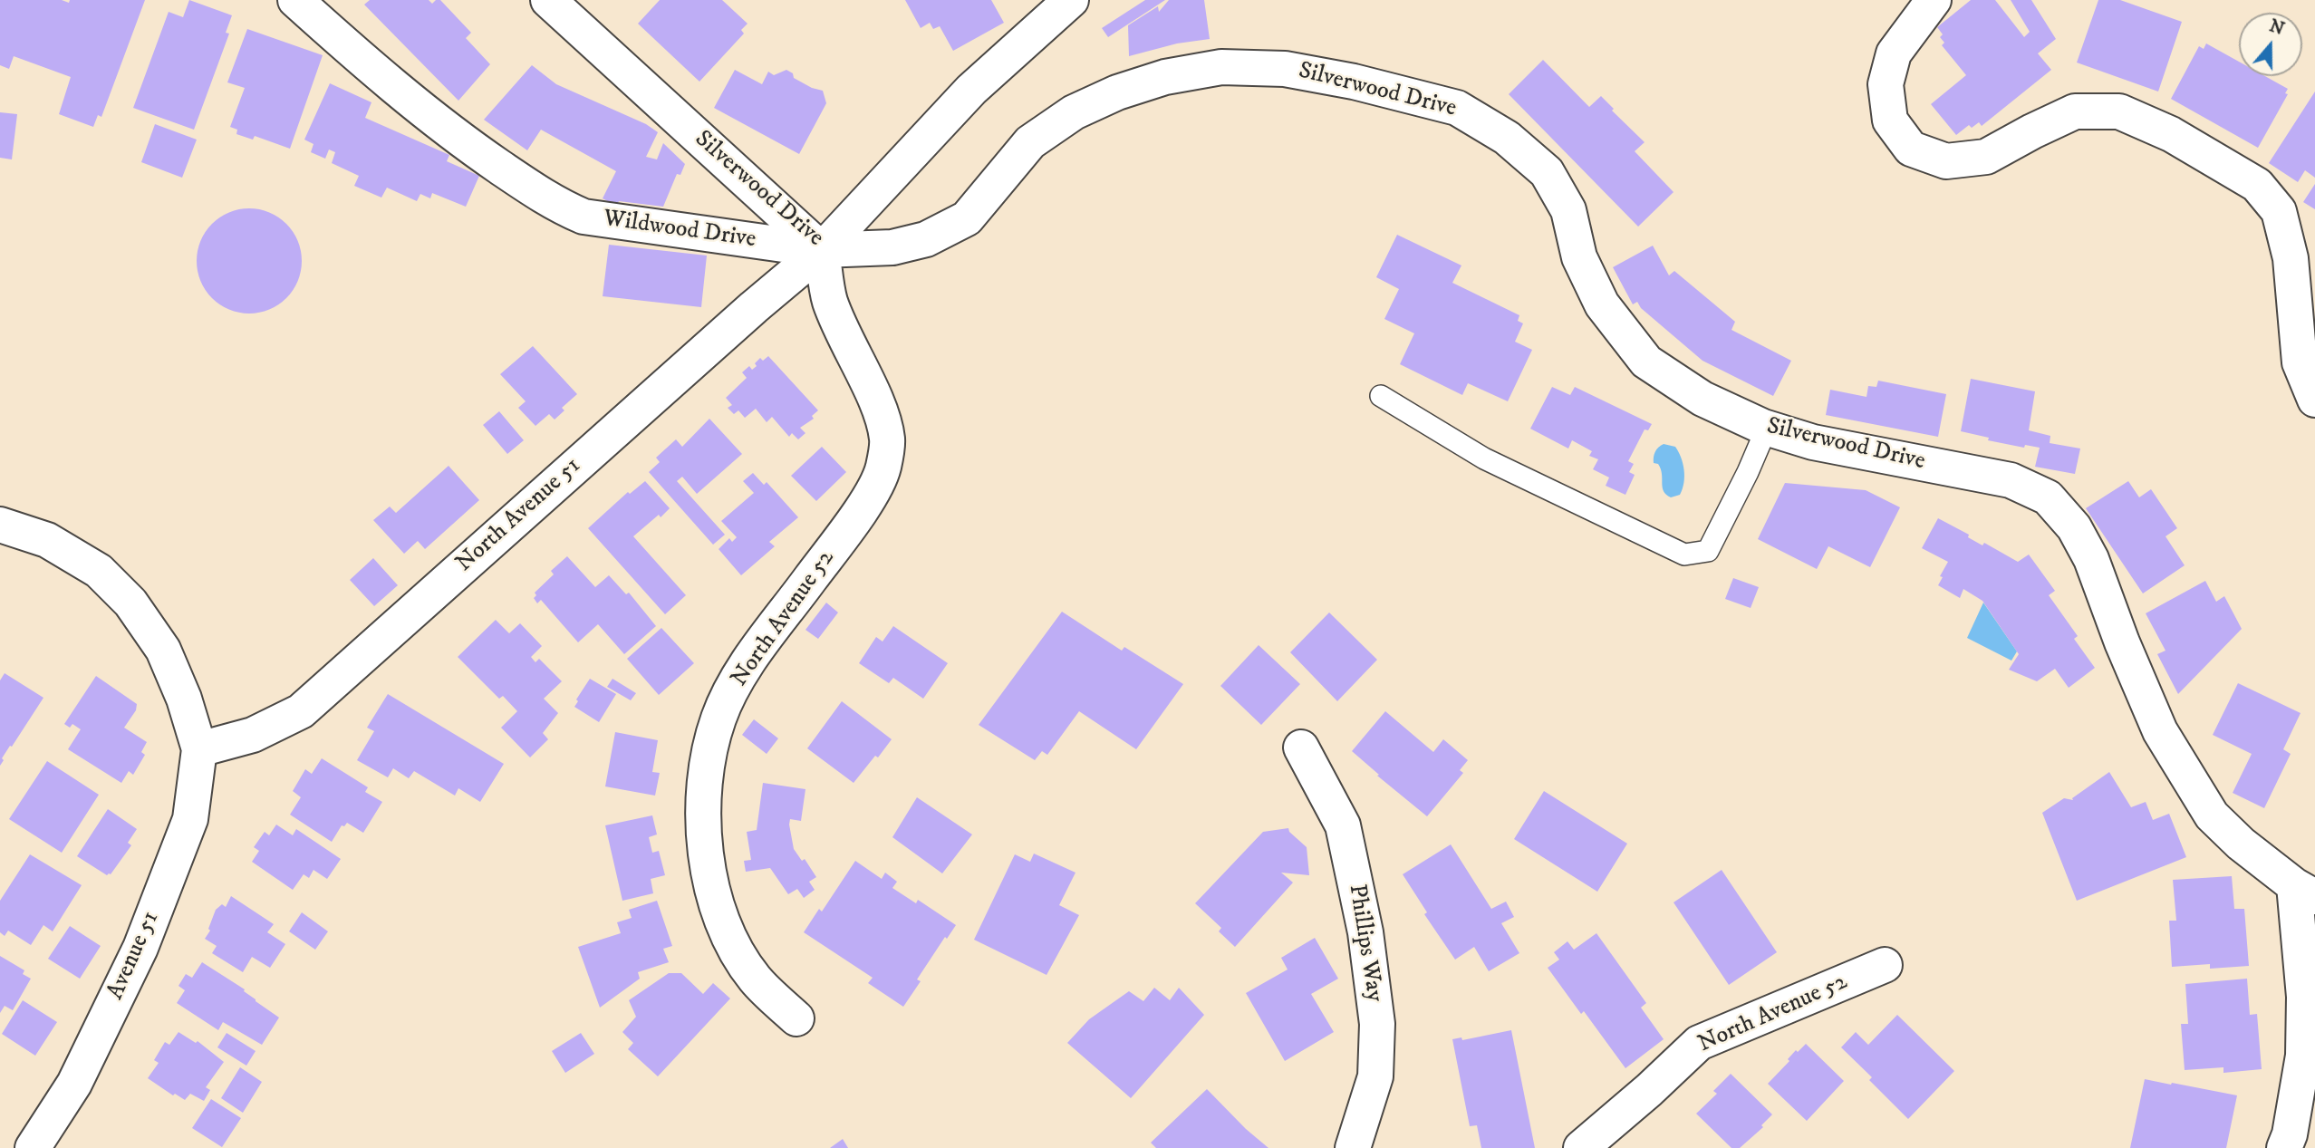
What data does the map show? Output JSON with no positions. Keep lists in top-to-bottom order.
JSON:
{
  "streets": {
    "street": [
      "Silverwood Drive",
      "Wildwood Drive",
      "North Avenue 51",
      "North Avenue 52",
      "Phillips Way",
      "Avenue 51"
    ]
  },
  "crossings": [
    ["Silverwood Drive", "Wildwood Drive"],
    ["Silverwood Drive", "North Avenue 51"],
    ["Silverwood Drive", "North Avenue 52"],
    ["Wildwood Drive", "North Avenue 51"],
    ["Wildwood Drive", "North Avenue 52"],
    ["North Avenue 51", "North Avenue 52"],
    ["North Avenue 51", "Avenue 51"]
  ],
  "north": "top"
}
